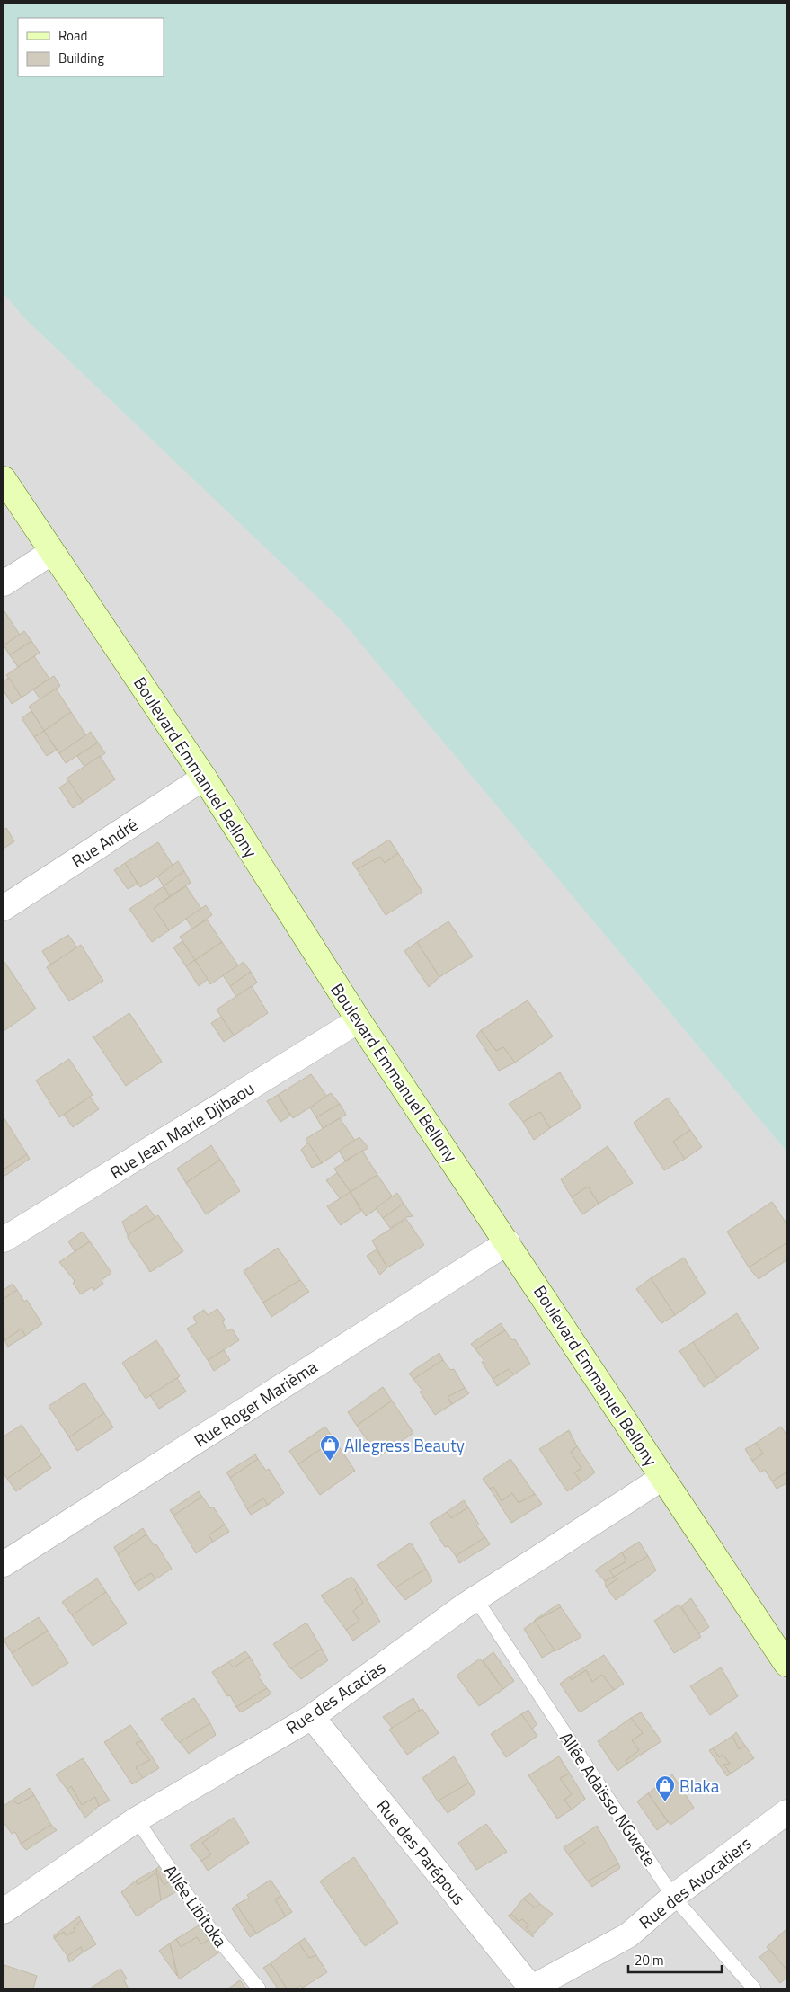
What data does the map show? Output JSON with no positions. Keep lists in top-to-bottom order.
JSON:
{
  "streets": {
    "street": [
      "Boulevard Emmanuel Bellony",
      "Rue André",
      "Rue Jean Marie Djibaou",
      "Rue Roger Marièma",
      "Rue des Acacias",
      "Rue des Parépous",
      "Rue des Avocatiers"
    ],
    "lane": ["Allée Adaïsso NGwete", "Allée Libitoka"]
  },
  "crossings": [
    ["Boulevard Emmanuel Bellony", "Rue André"],
    ["Boulevard Emmanuel Bellony", "Rue Jean Marie Djibaou"],
    ["Boulevard Emmanuel Bellony", "Rue Roger Marièma"],
    ["Boulevard Emmanuel Bellony", "Rue des Acacias"],
    ["Rue des Acacias", "Allée Adaïsso NGwete"],
    ["Rue des Acacias", "Rue des Parépous"],
    ["Rue des Acacias", "Allée Libitoka"],
    ["Allée Adaïsso NGwete", "Rue des Avocatiers"],
    ["Rue des Parépous", "Rue des Avocatiers"]
  ],
  "places": {
    "shop": ["Allegress Beauty", "Blaka"]
  },
  "legend": ["Road", "Building"],
  "scale_bar": "20 m"
}
